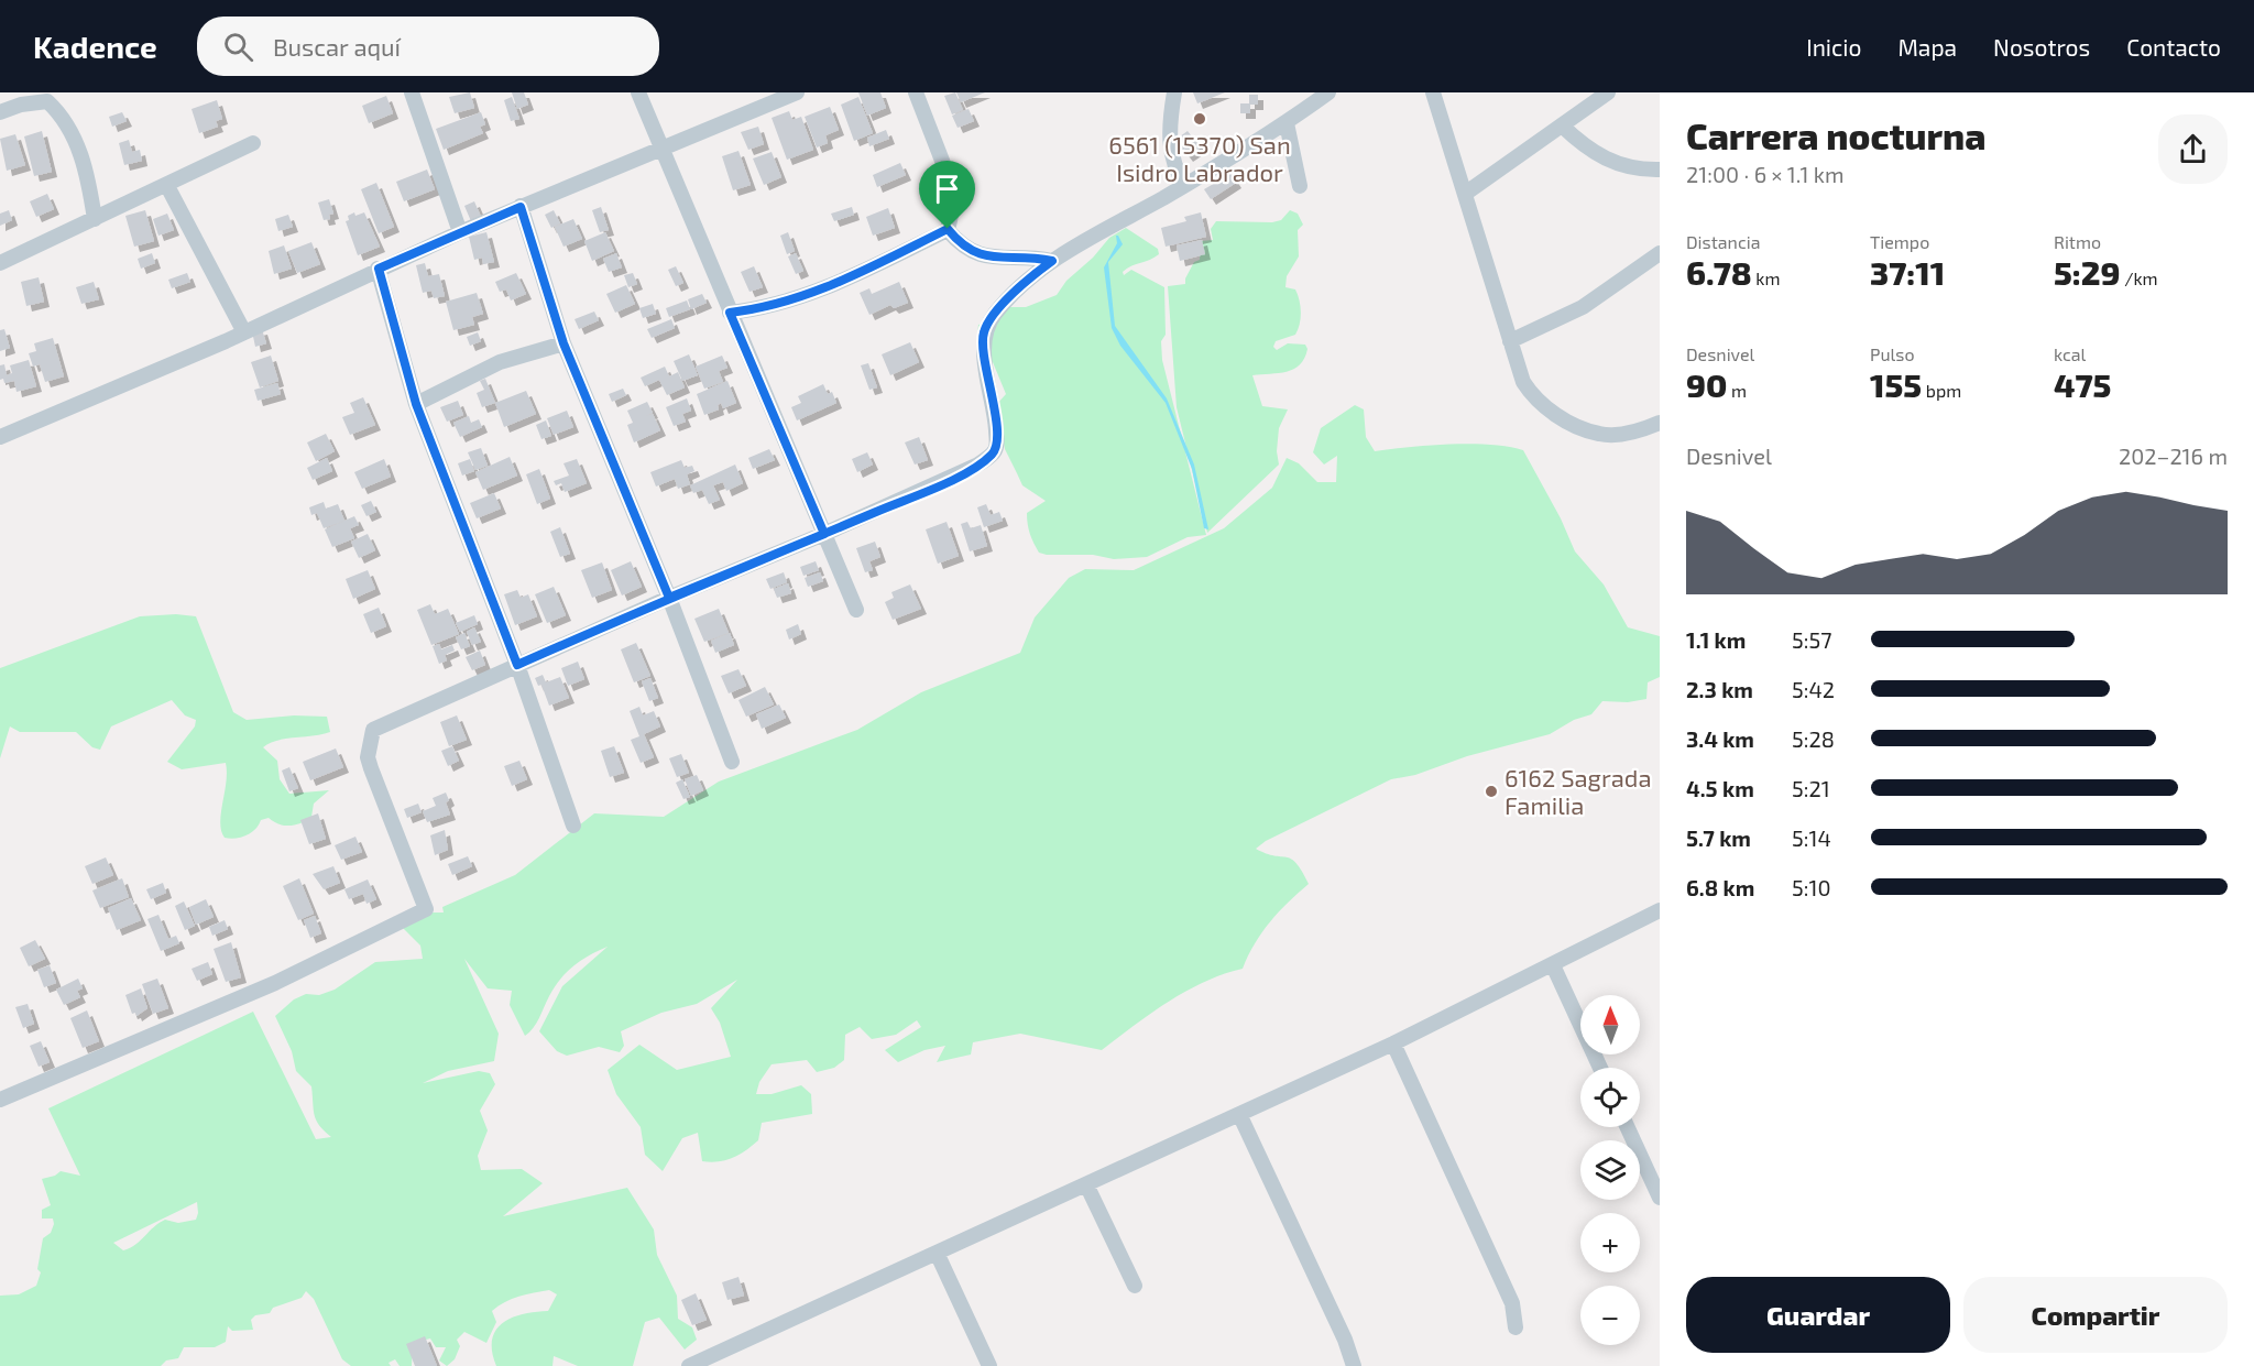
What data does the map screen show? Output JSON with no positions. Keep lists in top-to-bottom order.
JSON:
{
  "places": ["6561 (15370) San Isidro Labrador", "6162 Sagrada Familia"],
  "north": "top",
  "page": {
    "header": "Kadence",
    "search": "Buscar aquí",
    "nav": [
      "Inicio",
      "Mapa",
      "Nosotros",
      "Contacto"
    ],
    "heading": ["Carrera nocturna", "21:00 · 6 × 1.1 km"],
    "stats": [
      ["Distancia", "6.78 km"],
      ["Tiempo", "37:11"],
      ["Ritmo", "5:29 /km"],
      ["Desnivel", "90 m"],
      ["Pulso", "155 bpm"],
      ["kcal", "475"]
    ],
    "chart": ["Desnivel", "202–216 m"],
    "list": [
      {
        "name": "1.1 km",
        "note": "5:57"
      },
      {
        "name": "2.3 km",
        "note": "5:42"
      },
      {
        "name": "3.4 km",
        "note": "5:28"
      },
      {
        "name": "4.5 km",
        "note": "5:21"
      },
      {
        "name": "5.7 km",
        "note": "5:14"
      },
      {
        "name": "6.8 km",
        "note": "5:10"
      }
    ],
    "map_buttons": ["+", "−"],
    "buttons": ["Guardar", "Compartir"]
  }
}
